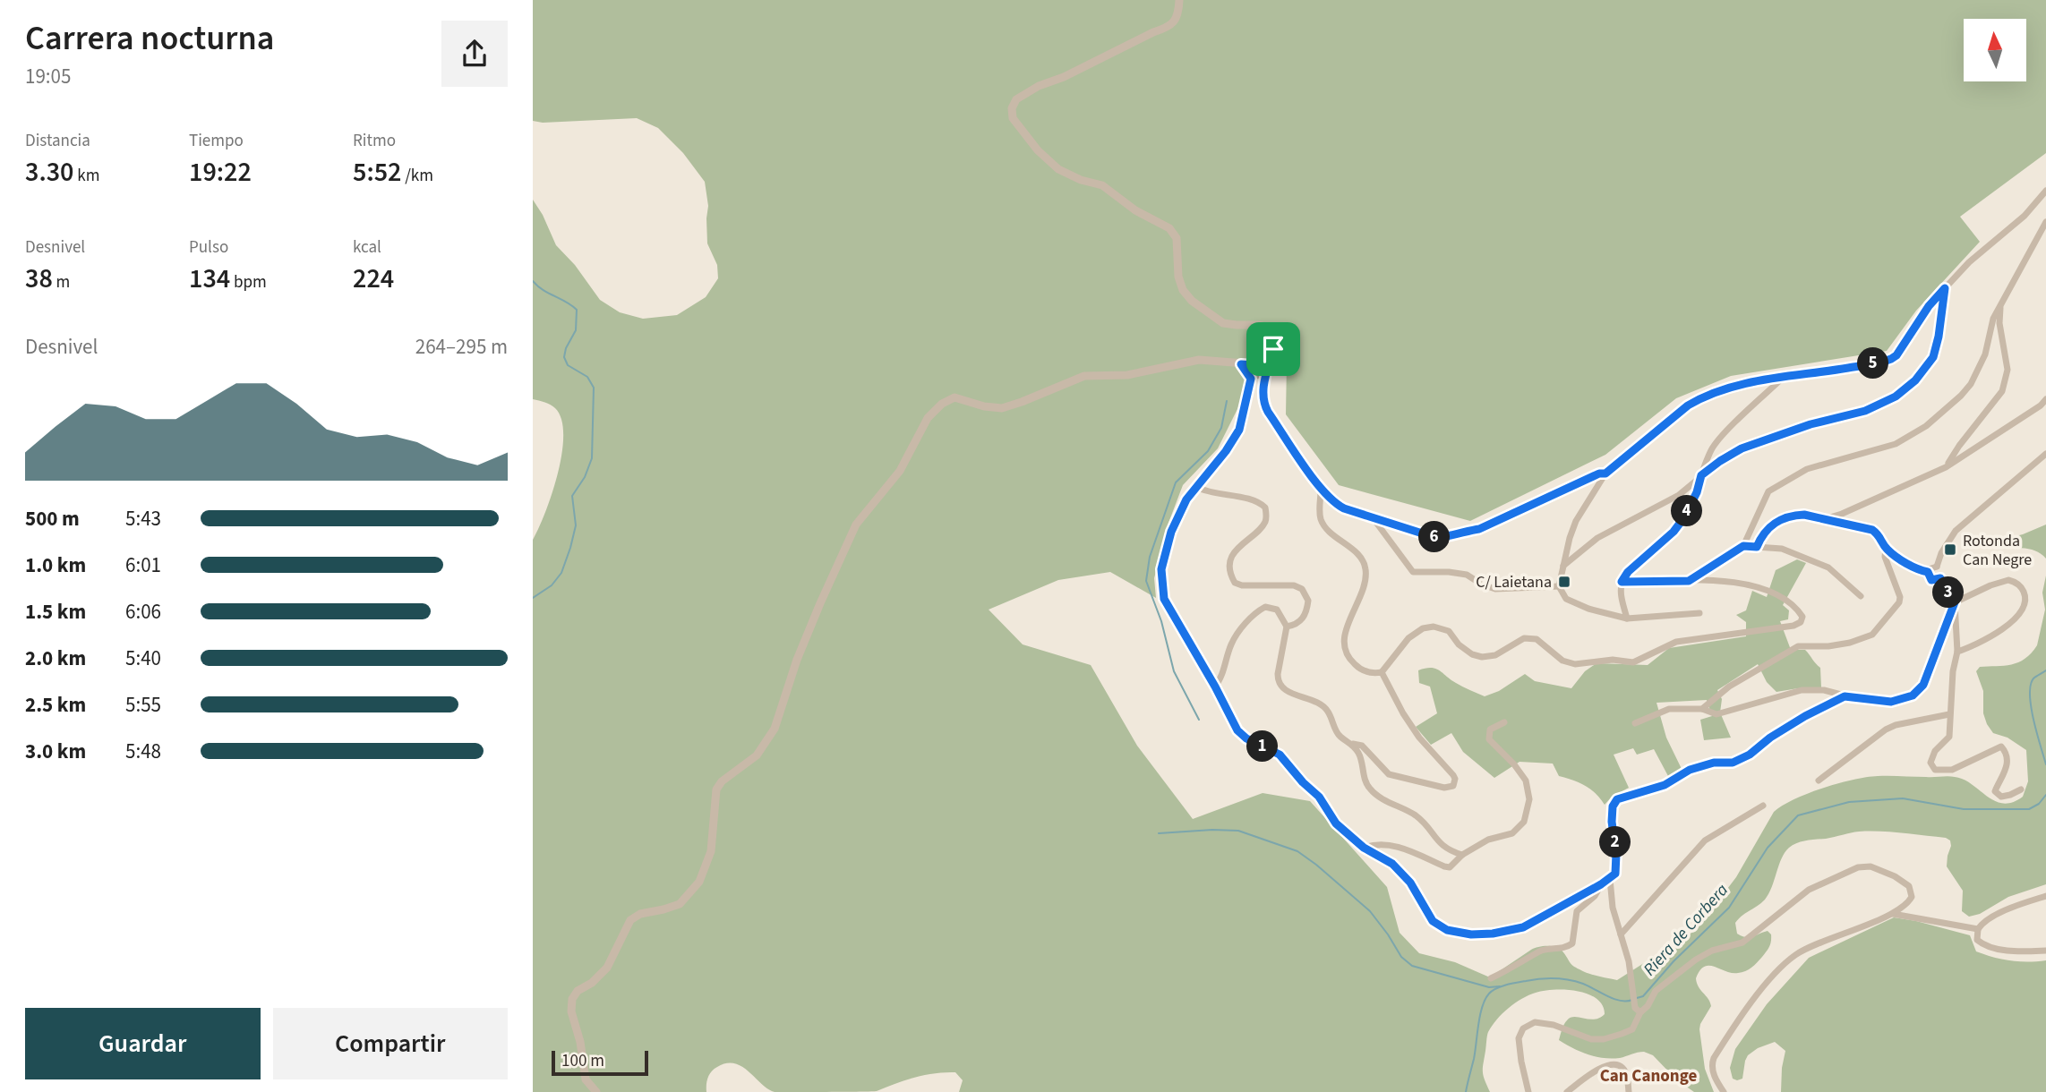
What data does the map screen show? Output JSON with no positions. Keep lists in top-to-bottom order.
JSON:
{
  "districts": ["Can Canonge"],
  "water": ["Riera de Corbera"],
  "places": {
    "transit": ["Rotonda Can Negre", "C/ Laietana"]
  },
  "scale_bar": "100 m",
  "north": "top",
  "page": {
    "heading": ["Carrera nocturna", "19:05"],
    "stats": [
      ["Distancia", "3.30 km"],
      ["Tiempo", "19:22"],
      ["Ritmo", "5:52 /km"],
      ["Desnivel", "38 m"],
      ["Pulso", "134 bpm"],
      ["kcal", "224"]
    ],
    "chart": ["Desnivel", "264–295 m"],
    "pins": [
      "5",
      "4",
      "6",
      "3",
      "1",
      "2"
    ],
    "list": [
      {
        "name": "500 m",
        "note": "5:43"
      },
      {
        "name": "1.0 km",
        "note": "6:01"
      },
      {
        "name": "1.5 km",
        "note": "6:06"
      },
      {
        "name": "2.0 km",
        "note": "5:40"
      },
      {
        "name": "2.5 km",
        "note": "5:55"
      },
      {
        "name": "3.0 km",
        "note": "5:48"
      }
    ],
    "buttons": ["Guardar", "Compartir"],
    "scale": "100 m"
  }
}
